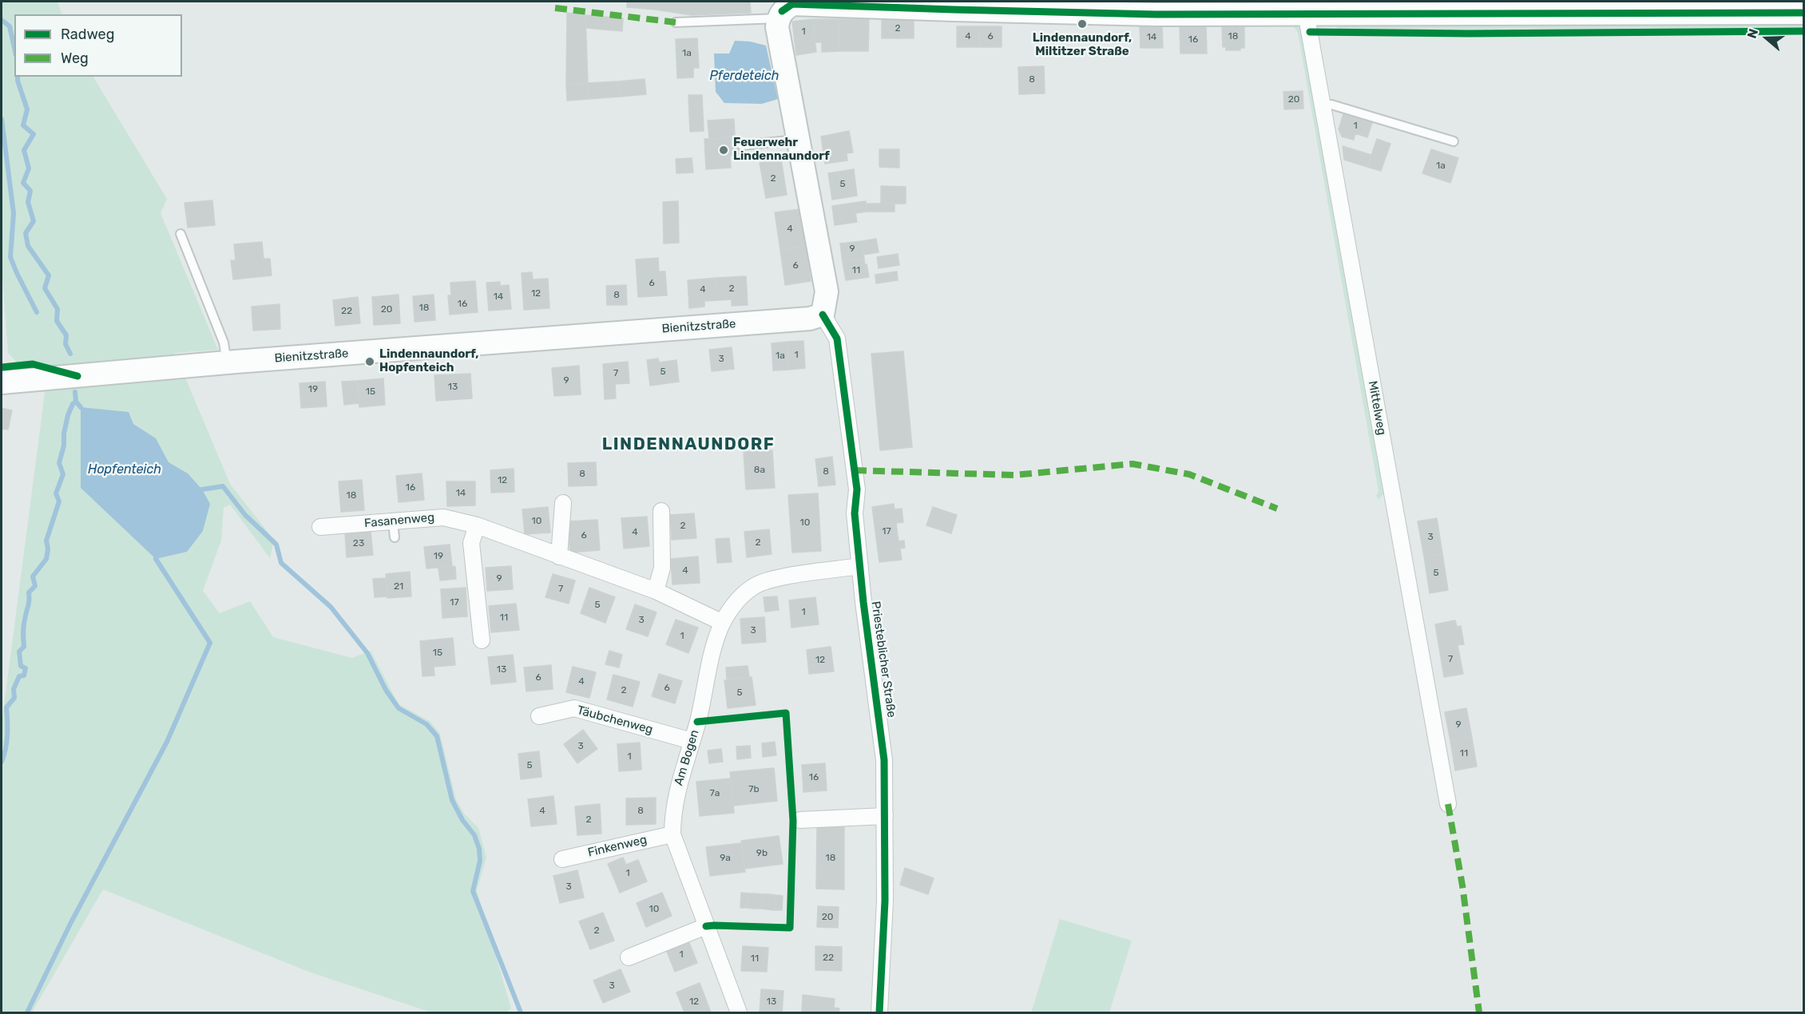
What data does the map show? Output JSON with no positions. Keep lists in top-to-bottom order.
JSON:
{
  "streets": {
    "street": [
      "Bienitzstraße",
      "Mittelweg",
      "Fasanenweg",
      "Priesteblicher Straße",
      "Täubchenweg",
      "Am Bogen",
      "Finkenweg"
    ]
  },
  "crossings": [
    ["Bienitzstraße", "Priesteblicher Straße"],
    ["Fasanenweg", "Am Bogen"],
    ["Priesteblicher Straße", "Am Bogen"],
    ["Täubchenweg", "Am Bogen"],
    ["Am Bogen", "Finkenweg"]
  ],
  "districts": ["LINDENNAUNDORF"],
  "water": ["Pferdeteich", "Hopfenteich"],
  "places": ["Lindennaundorf, Miltitzer Straße", "Feuerwehr Lindennaundorf", "Lindennaundorf, Hopfenteich"],
  "house_numbers": [
    "2",
    "1",
    "4",
    "6",
    "18",
    "14",
    "16",
    "1a",
    "8",
    "20",
    "1",
    "1a",
    "2",
    "5",
    "4",
    "9",
    "6",
    "11",
    "6",
    "2",
    "4",
    "12",
    "8",
    "14",
    "16",
    "18",
    "20",
    "22",
    "1",
    "1a",
    "3",
    "5",
    "7",
    "9",
    "13",
    "19",
    "15",
    "8a",
    "8",
    "8",
    "12",
    "16",
    "14",
    "18",
    "10",
    "10",
    "2",
    "17",
    "4",
    "6",
    "3",
    "2",
    "23",
    "19",
    "4",
    "5",
    "9",
    "21",
    "7",
    "17",
    "5",
    "1",
    "11",
    "3",
    "3",
    "1",
    "15",
    "7",
    "12",
    "13",
    "6",
    "4",
    "6",
    "2",
    "5",
    "9",
    "3",
    "11",
    "1",
    "5",
    "16",
    "7b",
    "7a",
    "4",
    "8",
    "2",
    "9b",
    "9a",
    "18",
    "1",
    "3",
    "10",
    "20",
    "2",
    "1",
    "22",
    "11",
    "3",
    "12",
    "13"
  ],
  "legend": ["Radweg", "Weg"],
  "north": "left"
}
